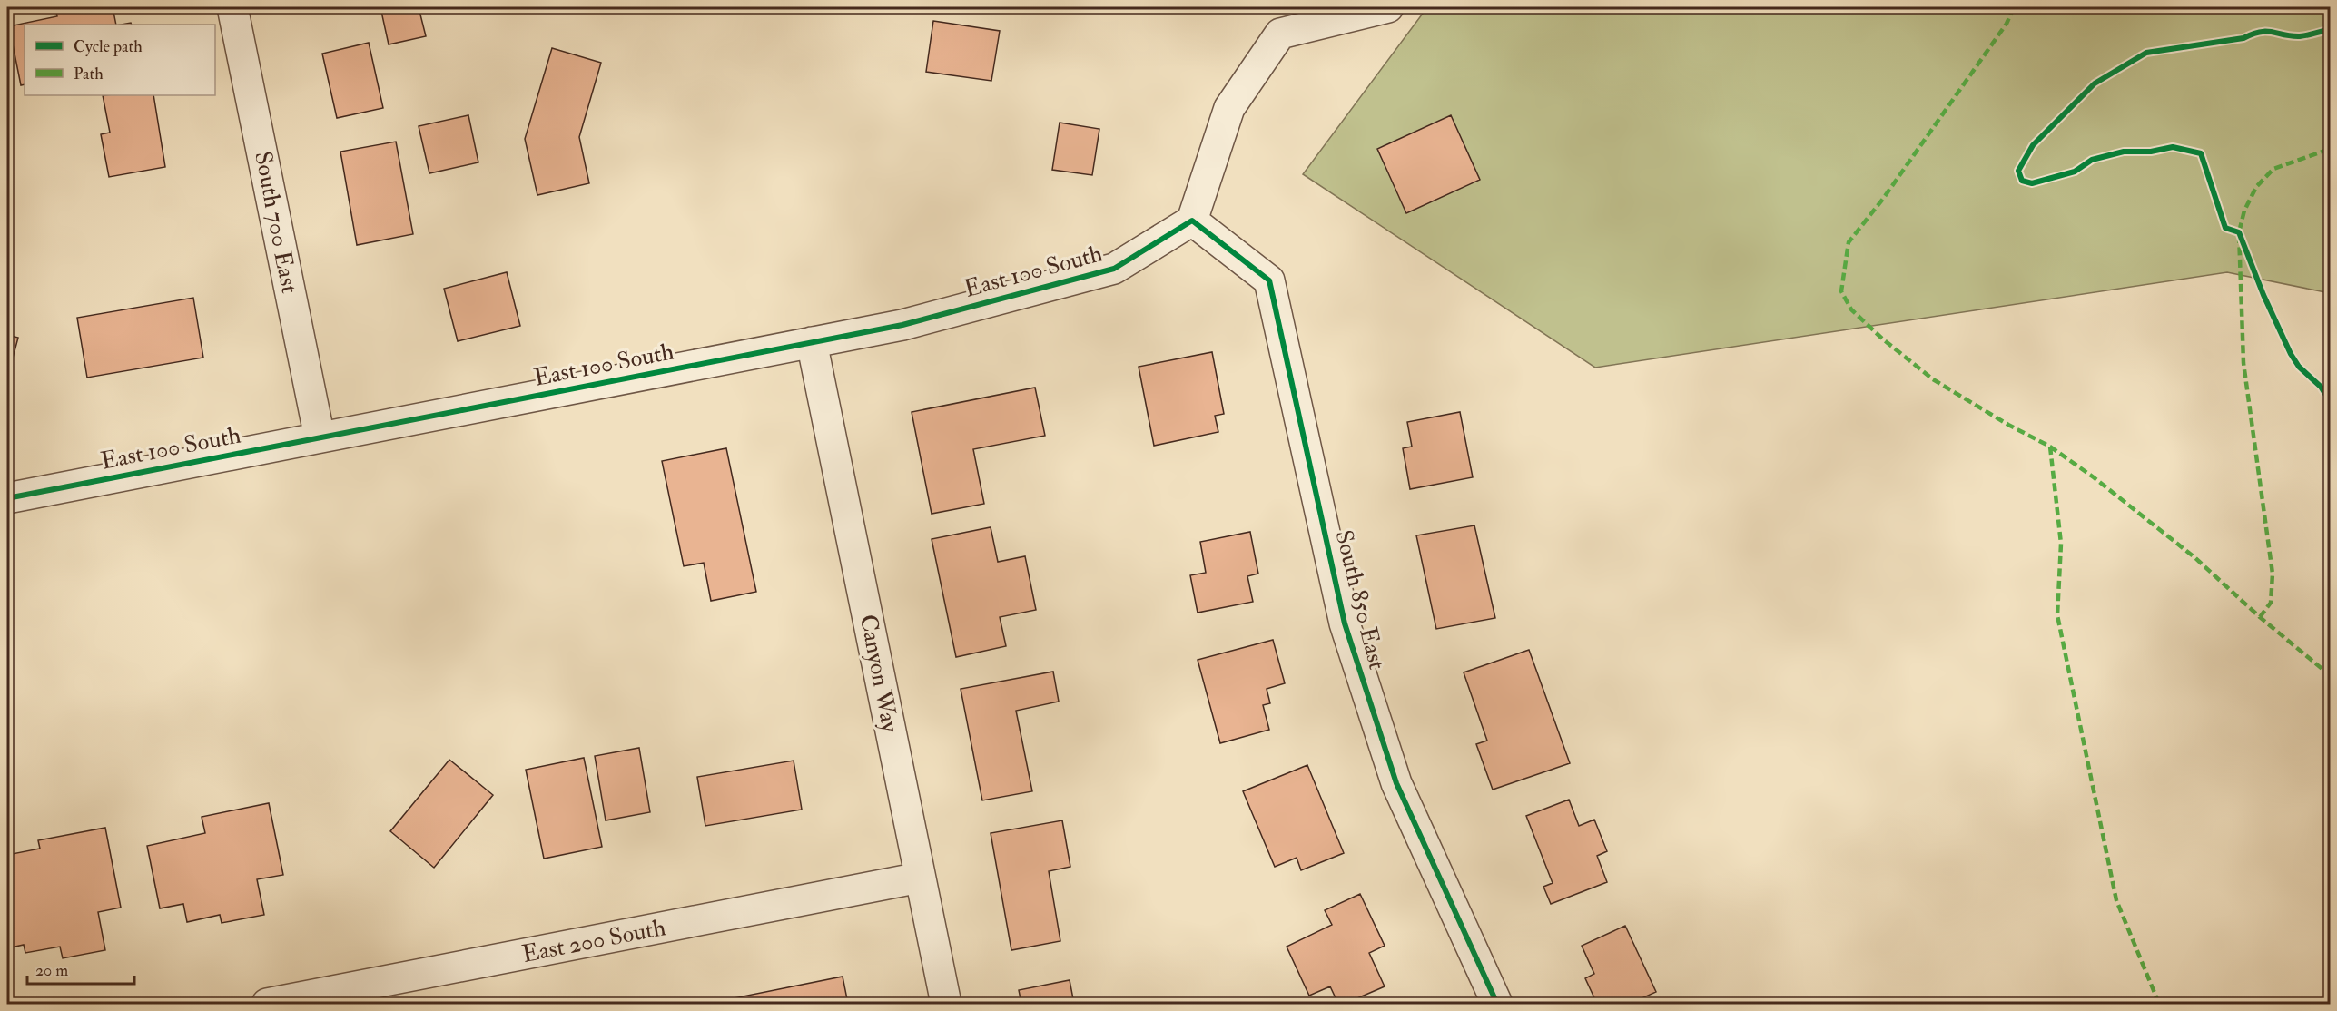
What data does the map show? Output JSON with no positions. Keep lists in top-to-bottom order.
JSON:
{
  "streets": {
    "street": [
      "South 700 East",
      "East 100 South",
      "South 850 East",
      "Canyon Way",
      "East 200 South"
    ]
  },
  "crossings": [
    ["South 700 East", "East 100 South"],
    ["East 100 South", "South 850 East"],
    ["East 100 South", "Canyon Way"],
    ["Canyon Way", "East 200 South"]
  ],
  "legend": ["Cycle path", "Path"],
  "scale_bar": "20 m"
}
